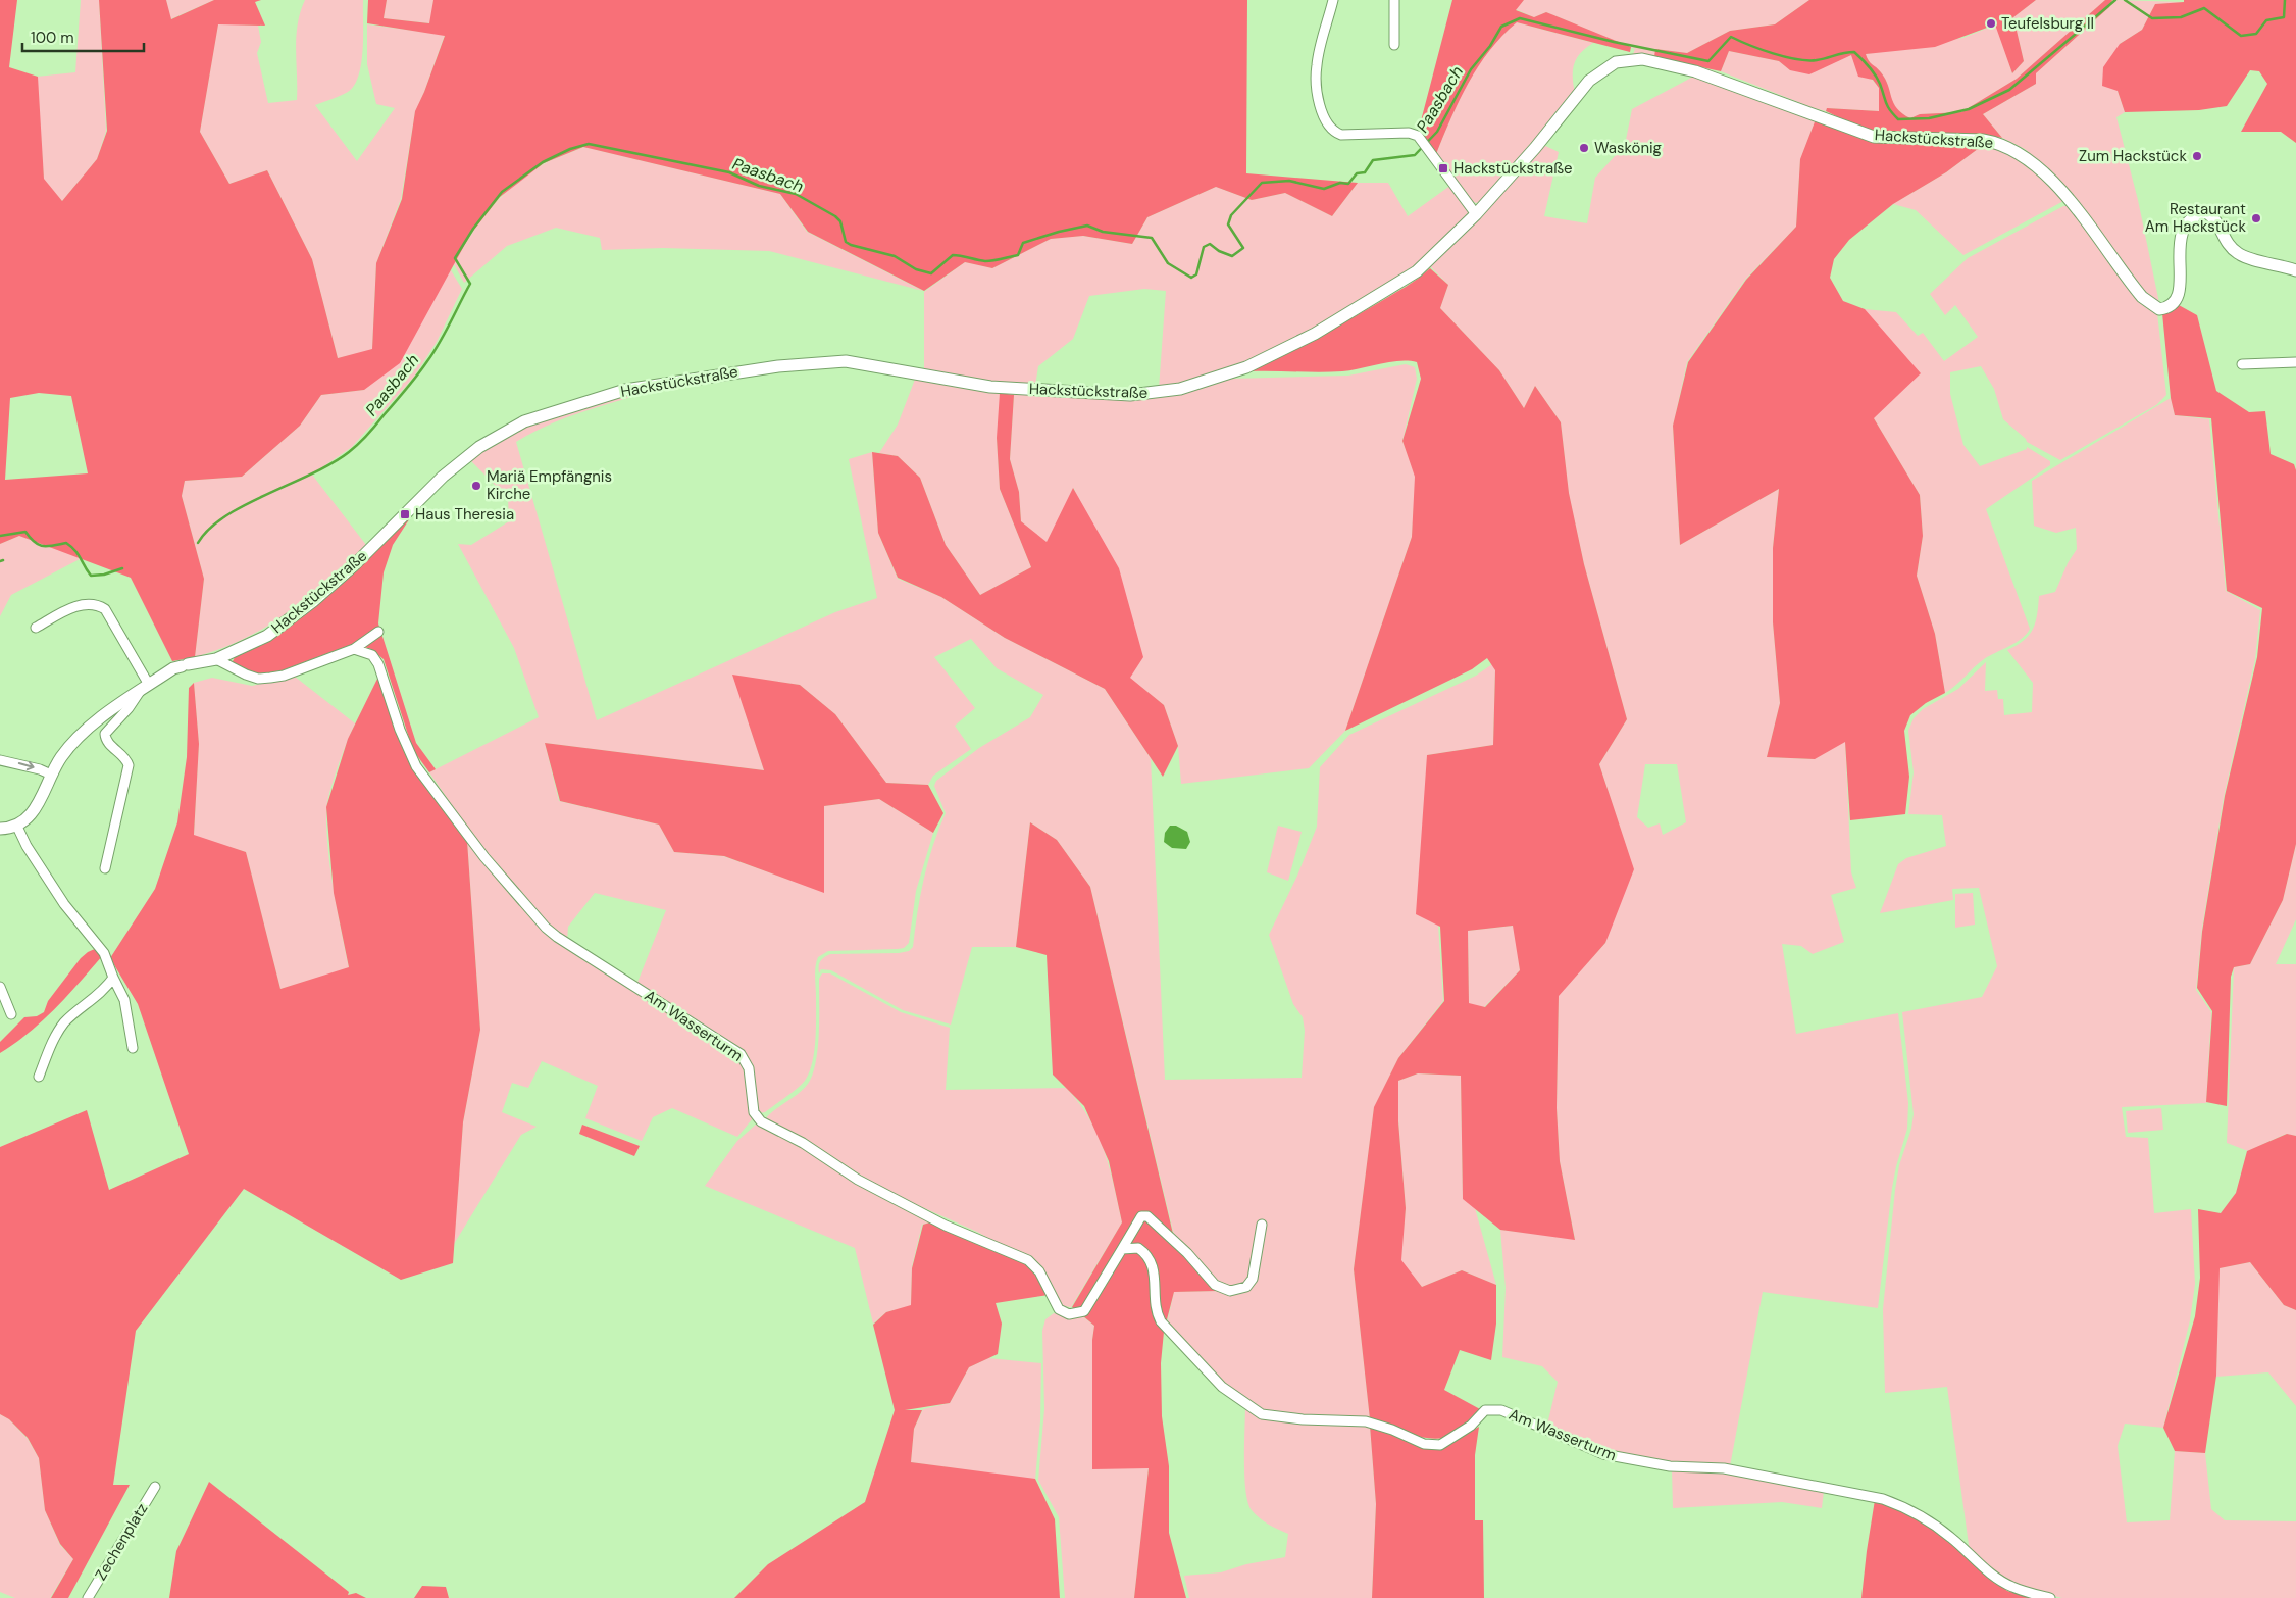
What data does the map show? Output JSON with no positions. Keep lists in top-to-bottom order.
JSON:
{
  "streets": {
    "street": ["Hackstückstraße", "Am Wasserturm", "Zechenplatz"]
  },
  "water": ["Paasbach"],
  "places": {
    "other": [
      "Teufelsburg II",
      "Waskönig",
      "Zum Hackstück",
      "Restaurant Am Hackstück",
      "Mariä Empfängnis Kirche"
    ],
    "transit": ["Hackstückstraße", "Haus Theresia"]
  },
  "scale_bar": "100 m"
}
